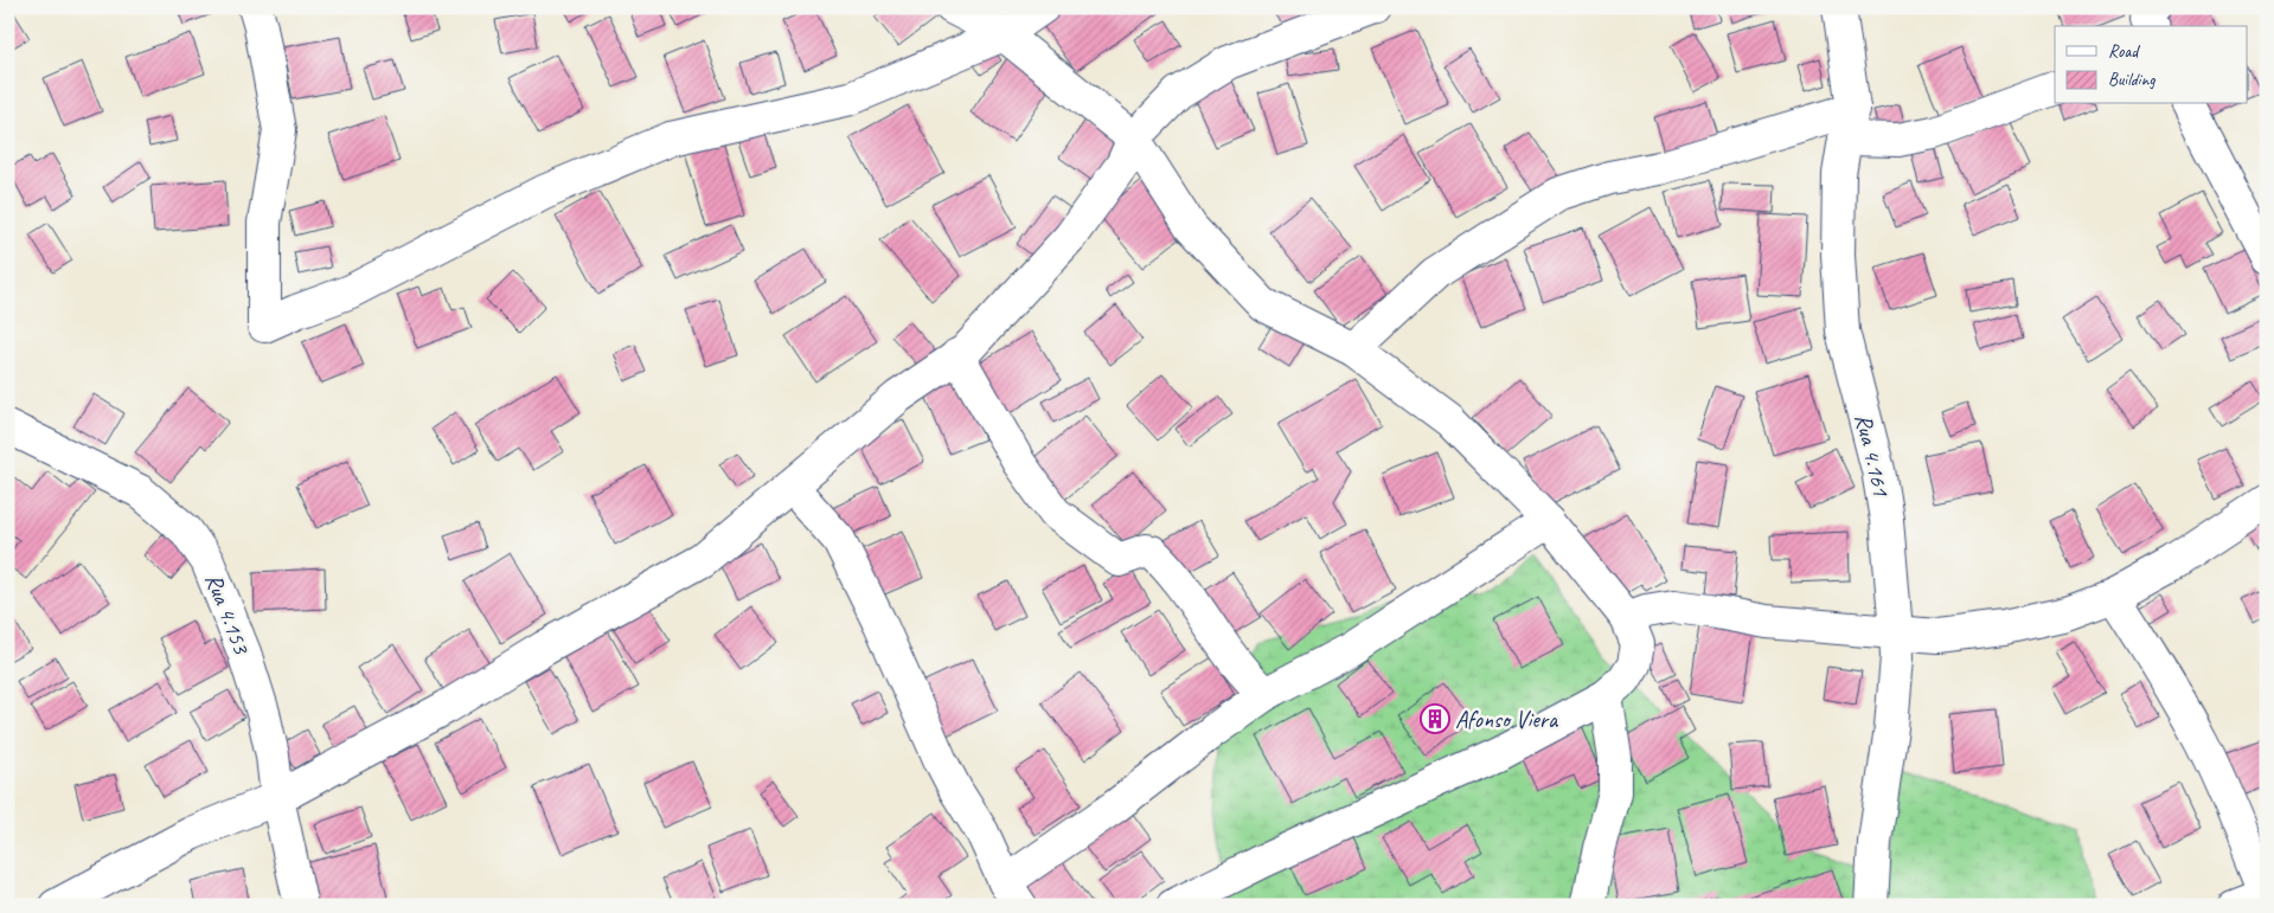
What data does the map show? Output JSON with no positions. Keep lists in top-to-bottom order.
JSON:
{
  "streets": {
    "street": ["Rua 4.161", "Rua 4.153"]
  },
  "places": {
    "building": ["Afonso Viera"]
  },
  "legend": ["Road", "Building"]
}
